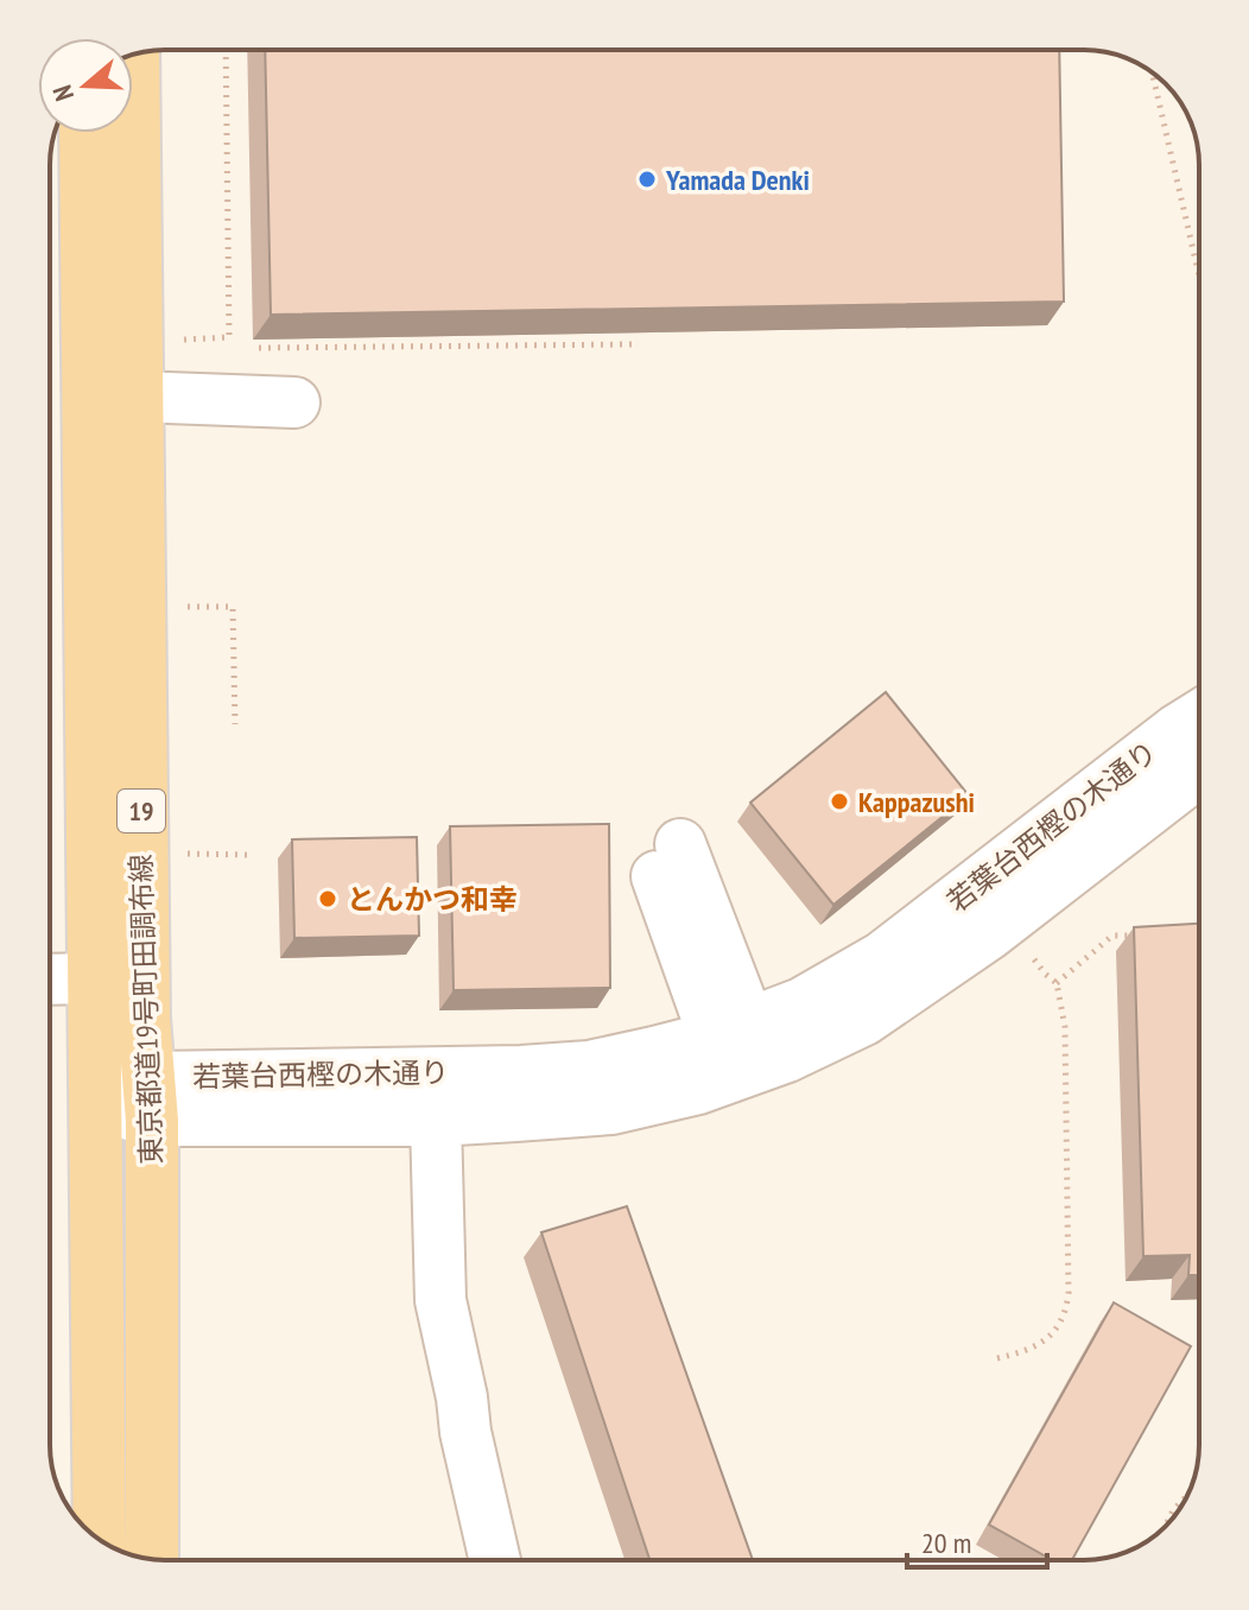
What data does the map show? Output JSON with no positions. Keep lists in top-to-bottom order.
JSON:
{
  "streets": {
    "main road": ["19", "東京都道19号町田調布線"],
    "street": ["若葉台西樫の木通り"]
  },
  "crossings": [
    ["若葉台西樫の木通り", "東京都道19号町田調布線"]
  ],
  "places": ["Yamada Denki", "Kappazushi", "とんかつ和幸"],
  "scale_bar": "20 m",
  "north": "left"
}
